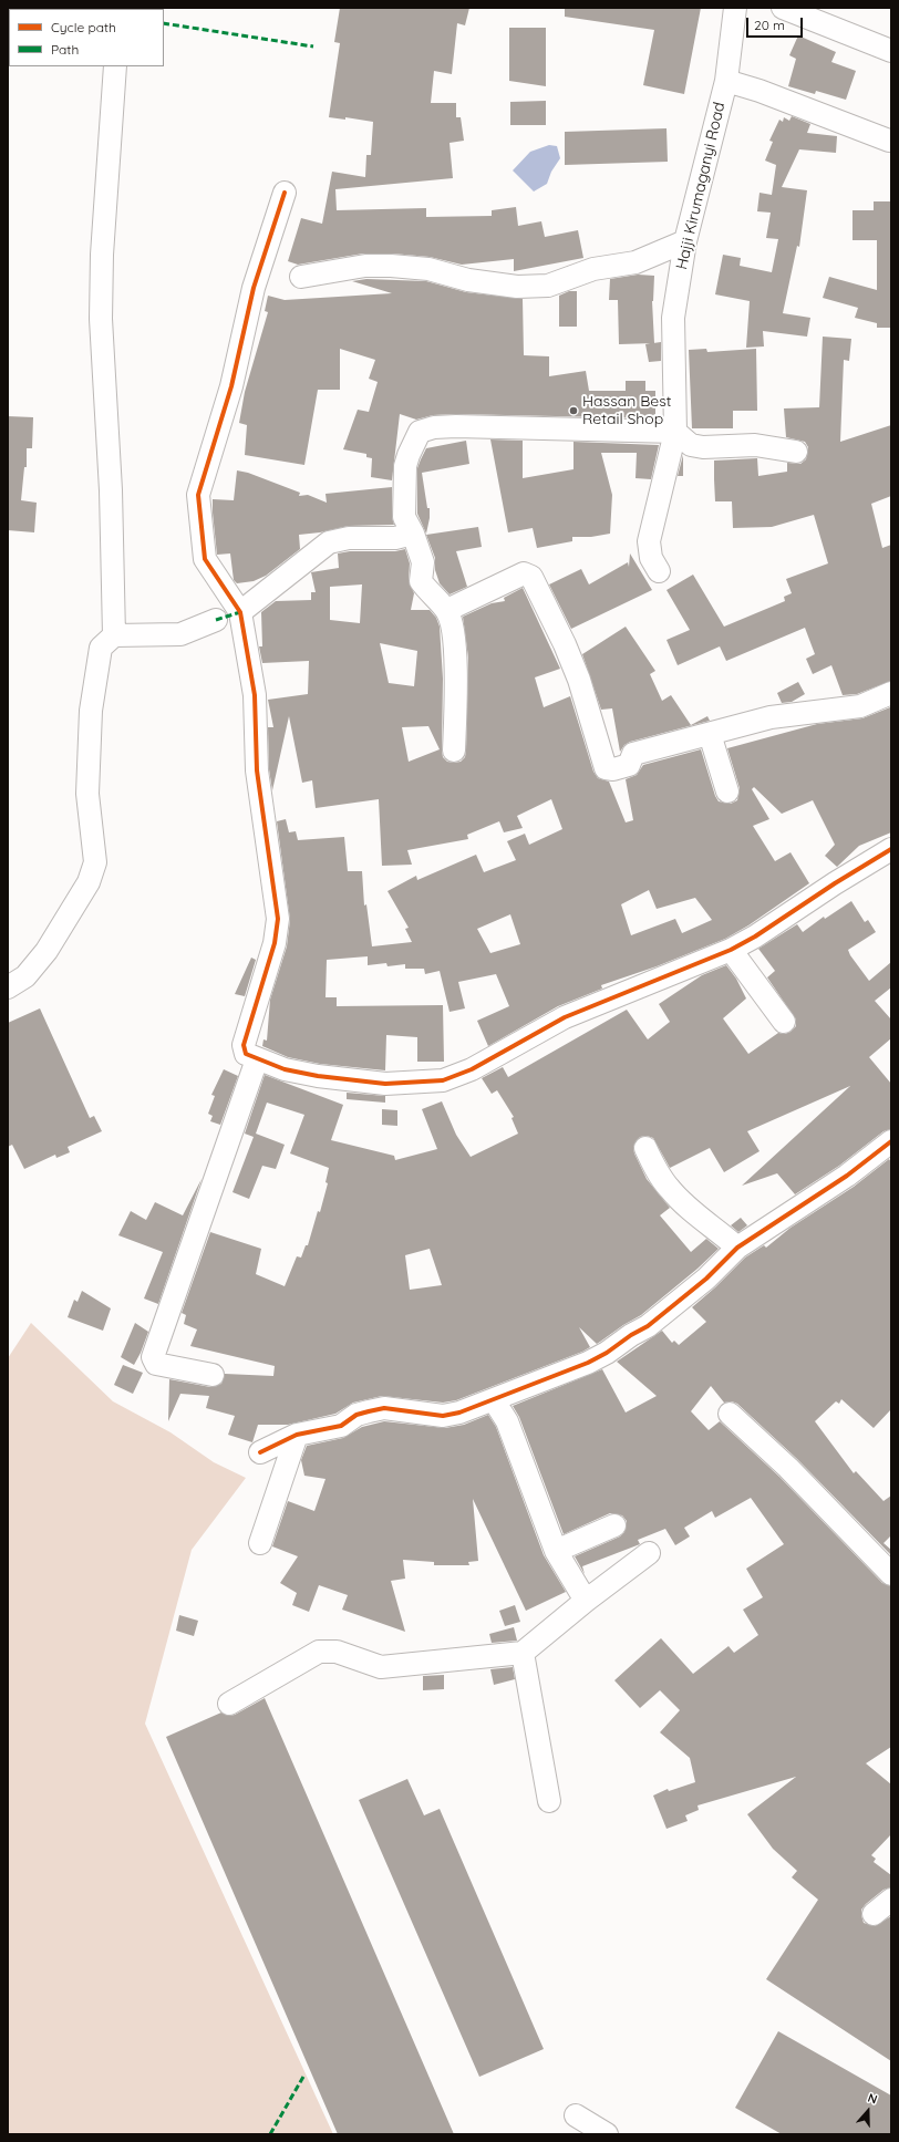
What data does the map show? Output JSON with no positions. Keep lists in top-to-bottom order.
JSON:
{
  "streets": {
    "street": ["Hajji Kirumaganyi Road"]
  },
  "places": ["Hassan Best Retail Shop"],
  "legend": ["Cycle path", "Path"],
  "scale_bar": "20 m",
  "north": "top"
}
